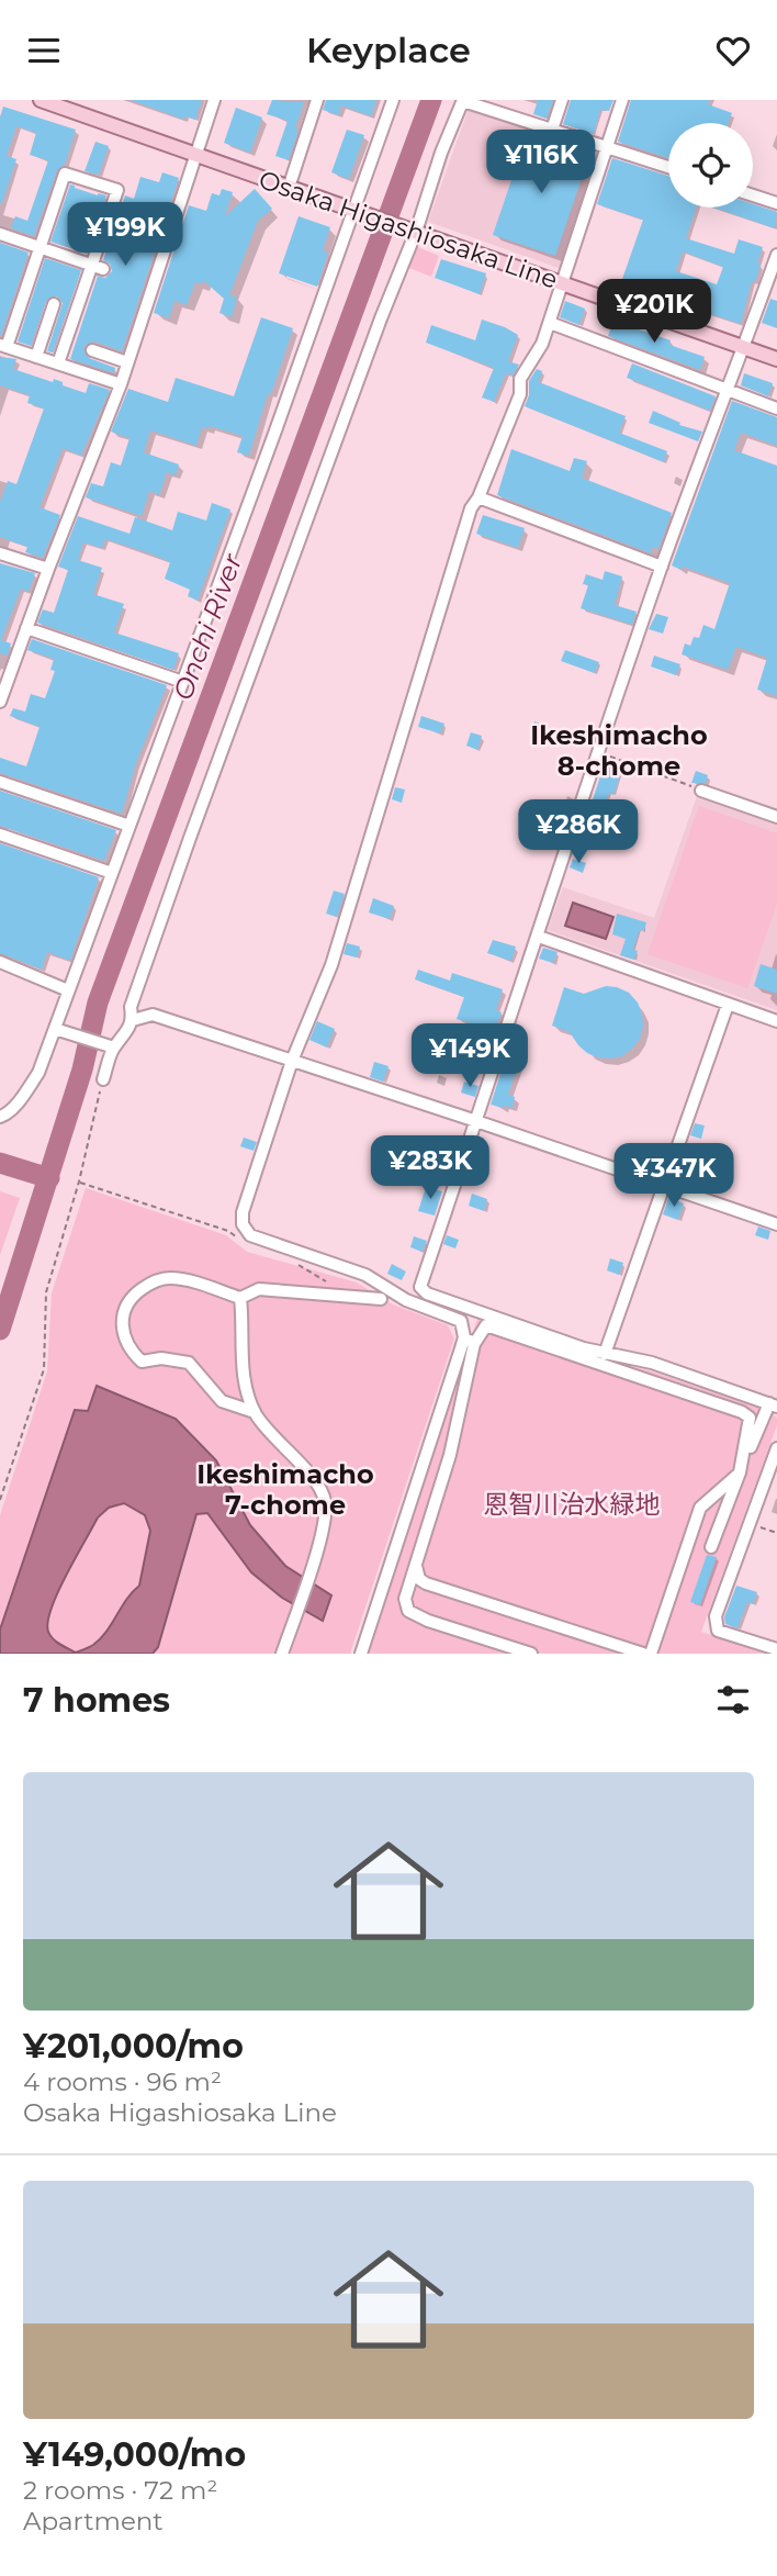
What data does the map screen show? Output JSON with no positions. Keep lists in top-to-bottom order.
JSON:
{
  "streets": {
    "main road": ["Osaka Higashiosaka Line"]
  },
  "districts": ["Ikeshimacho 8-chome", "Ikeshimacho 7-chome"],
  "water": ["Onchi River"],
  "parks": ["恩智川治水緑地"],
  "page": {
    "header": "Keyplace",
    "price": [
      "¥116K",
      "¥199K",
      "¥201K",
      "¥286K",
      "¥149K",
      "¥283K",
      "¥347K"
    ],
    "heading": "7 homes",
    "list": [
      {
        "name": "¥201,000/mo",
        "note": "4 rooms · 96 m² · Osaka Higashiosaka Line"
      },
      {
        "name": "¥149,000/mo",
        "note": "2 rooms · 72 m² · Apartment"
      }
    ]
  }
}
